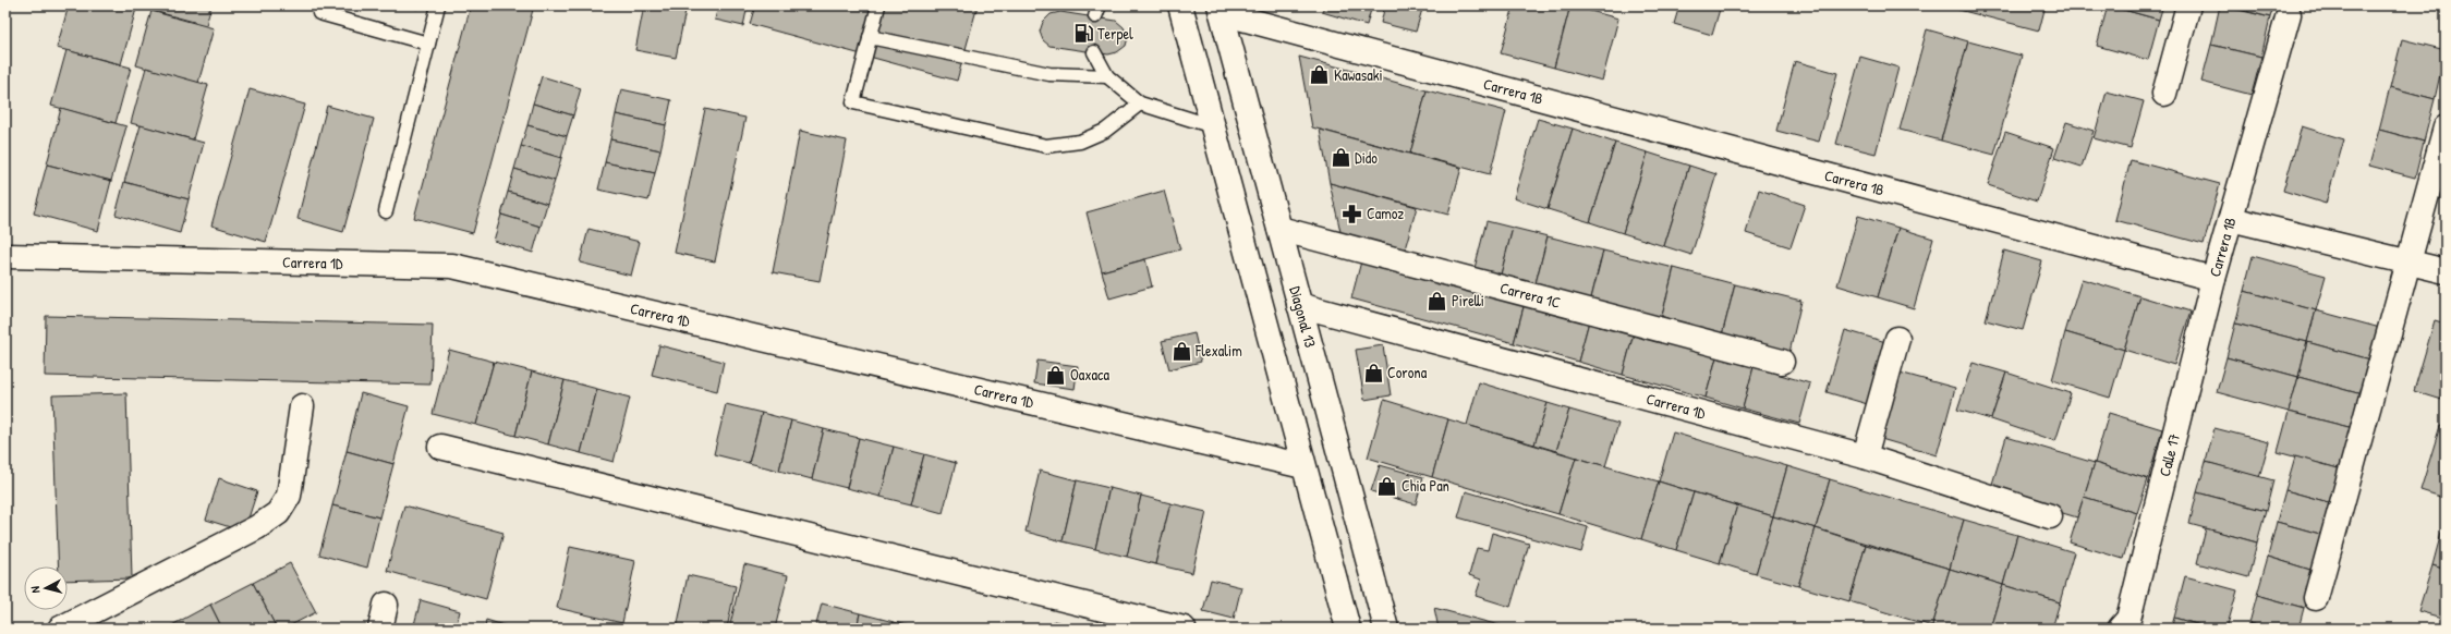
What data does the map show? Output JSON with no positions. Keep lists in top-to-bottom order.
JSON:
{
  "streets": {
    "street": [
      "Carrera 1B",
      "Carrera 1D",
      "Carrera 1C",
      "Diagonal 13",
      "Calle 17"
    ]
  },
  "crossings": [
    ["Carrera 1B", "Diagonal 13"],
    ["Carrera 1B", "Calle 17"],
    ["Carrera 1D", "Diagonal 13"],
    ["Carrera 1C", "Diagonal 13"]
  ],
  "places": {
    "fuel station": ["Terpel"],
    "shop": [
      "Kawasaki",
      "Dido",
      "Pirelli",
      "Flexalim",
      "Corona",
      "Oaxaca",
      "Chia Pan"
    ],
    "pharmacy": ["Camoz"]
  },
  "north": "left"
}
